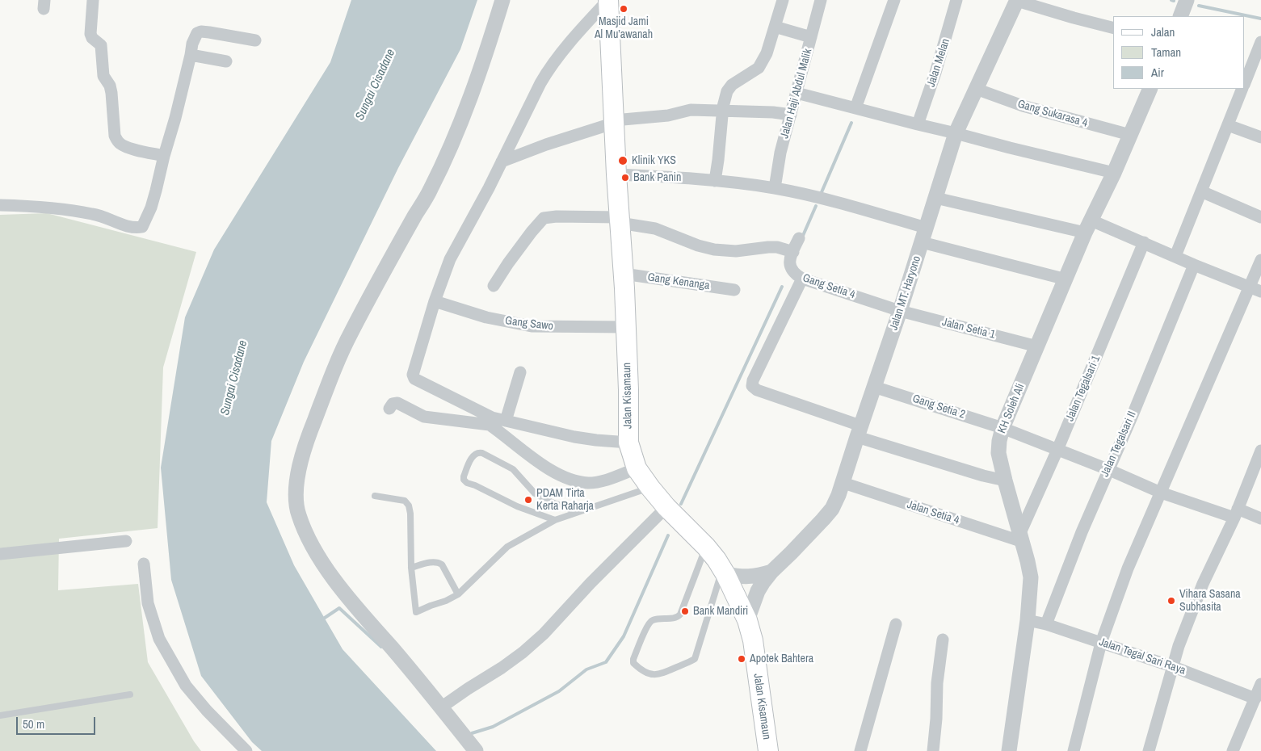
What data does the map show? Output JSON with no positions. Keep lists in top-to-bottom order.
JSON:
{
  "streets": {
    "main road": ["Jalan Kisamaun"],
    "street": [
      "Jalan Melan",
      "Jalan Haji Abdul Malik",
      "Gang Sukarasa 4",
      "Gang Kenanga",
      "Gang Setia 4",
      "Jalan MT. Haryono",
      "Gang Sawo",
      "Jalan Setia 1",
      "Jalan Tegalsari 1",
      "Gang Setia 2",
      "KH Soleh Ali",
      "Jalan Tegalsari II",
      "Jalan Setia 4",
      "Jalan Tegal Sari Raya"
    ]
  },
  "crossings": [
    ["Gang Sukarasa 4", "Jalan MT. Haryono"],
    ["Gang Sukarasa 4", "KH Soleh Ali"],
    ["Gang Kenanga", "Jalan Kisamaun"],
    ["Gang Setia 4", "Jalan MT. Haryono"],
    ["Gang Setia 4", "Jalan Setia 1"],
    ["Jalan MT. Haryono", "Jalan Setia 1"],
    ["Jalan MT. Haryono", "Jalan Kisamaun"],
    ["Jalan MT. Haryono", "Gang Setia 2"],
    ["Jalan MT. Haryono", "Jalan Setia 4"],
    ["Gang Sawo", "Jalan Kisamaun"],
    ["Jalan Setia 1", "KH Soleh Ali"],
    ["Jalan Tegalsari 1", "Gang Setia 2"],
    ["Jalan Tegalsari 1", "KH Soleh Ali"],
    ["Jalan Tegalsari 1", "Jalan Setia 4"],
    ["Gang Setia 2", "KH Soleh Ali"],
    ["Gang Setia 2", "Jalan Tegalsari II"],
    ["KH Soleh Ali", "Jalan Setia 4"],
    ["KH Soleh Ali", "Jalan Tegal Sari Raya"],
    ["Jalan Tegalsari II", "Jalan Tegal Sari Raya"]
  ],
  "water": ["Sungai Cisadane"],
  "places": [
    "Masjid Jami Al Mu’awanah",
    "Klinik YKS",
    "Bank Panin",
    "PDAM Tirta Kerta Raharja",
    "Vihara Sasana Subhasita",
    "Bank Mandiri",
    "Apotek Bahtera"
  ],
  "legend": ["Jalan", "Taman", "Air"],
  "scale_bar": "50 m"
}
